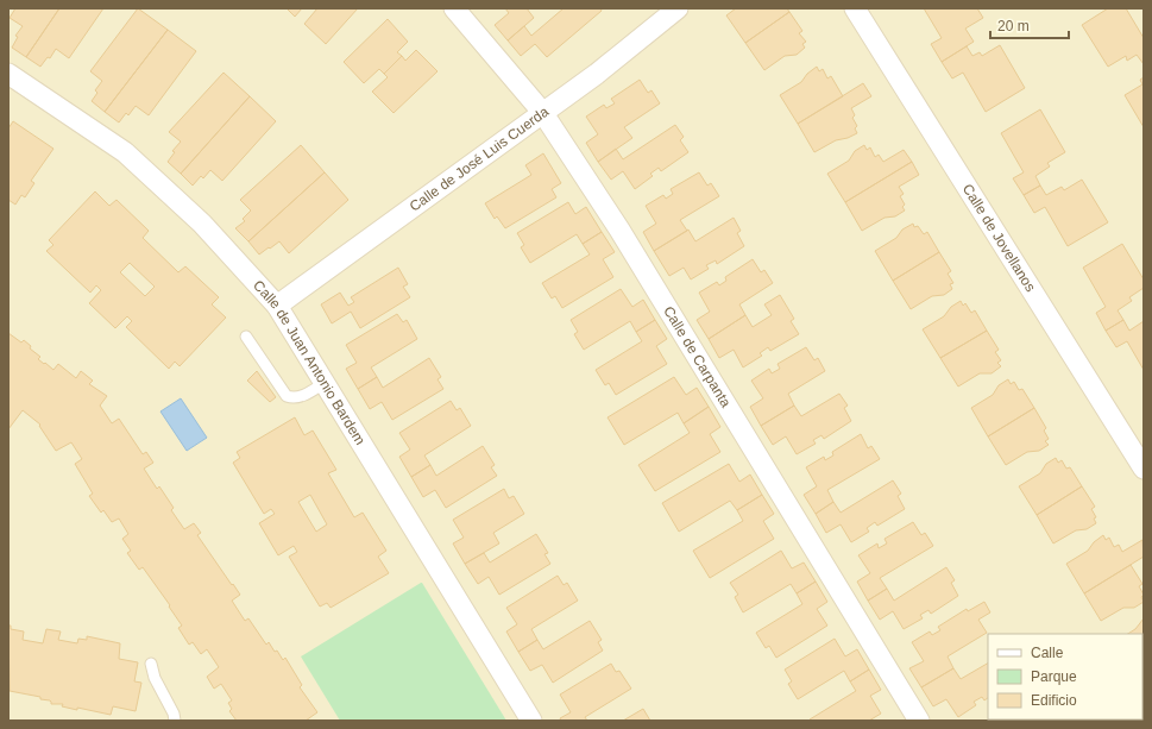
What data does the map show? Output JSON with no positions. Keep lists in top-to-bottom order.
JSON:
{
  "streets": {
    "street": [
      "Calle de José Luis Cuerda",
      "Calle de Jovellanos",
      "Calle de Carpanta",
      "Calle de Juan Antonio Bardem"
    ]
  },
  "crossings": [
    ["Calle de José Luis Cuerda", "Calle de Carpanta"],
    ["Calle de José Luis Cuerda", "Calle de Juan Antonio Bardem"]
  ],
  "legend": ["Calle", "Parque", "Edificio"],
  "scale_bar": "20 m"
}
